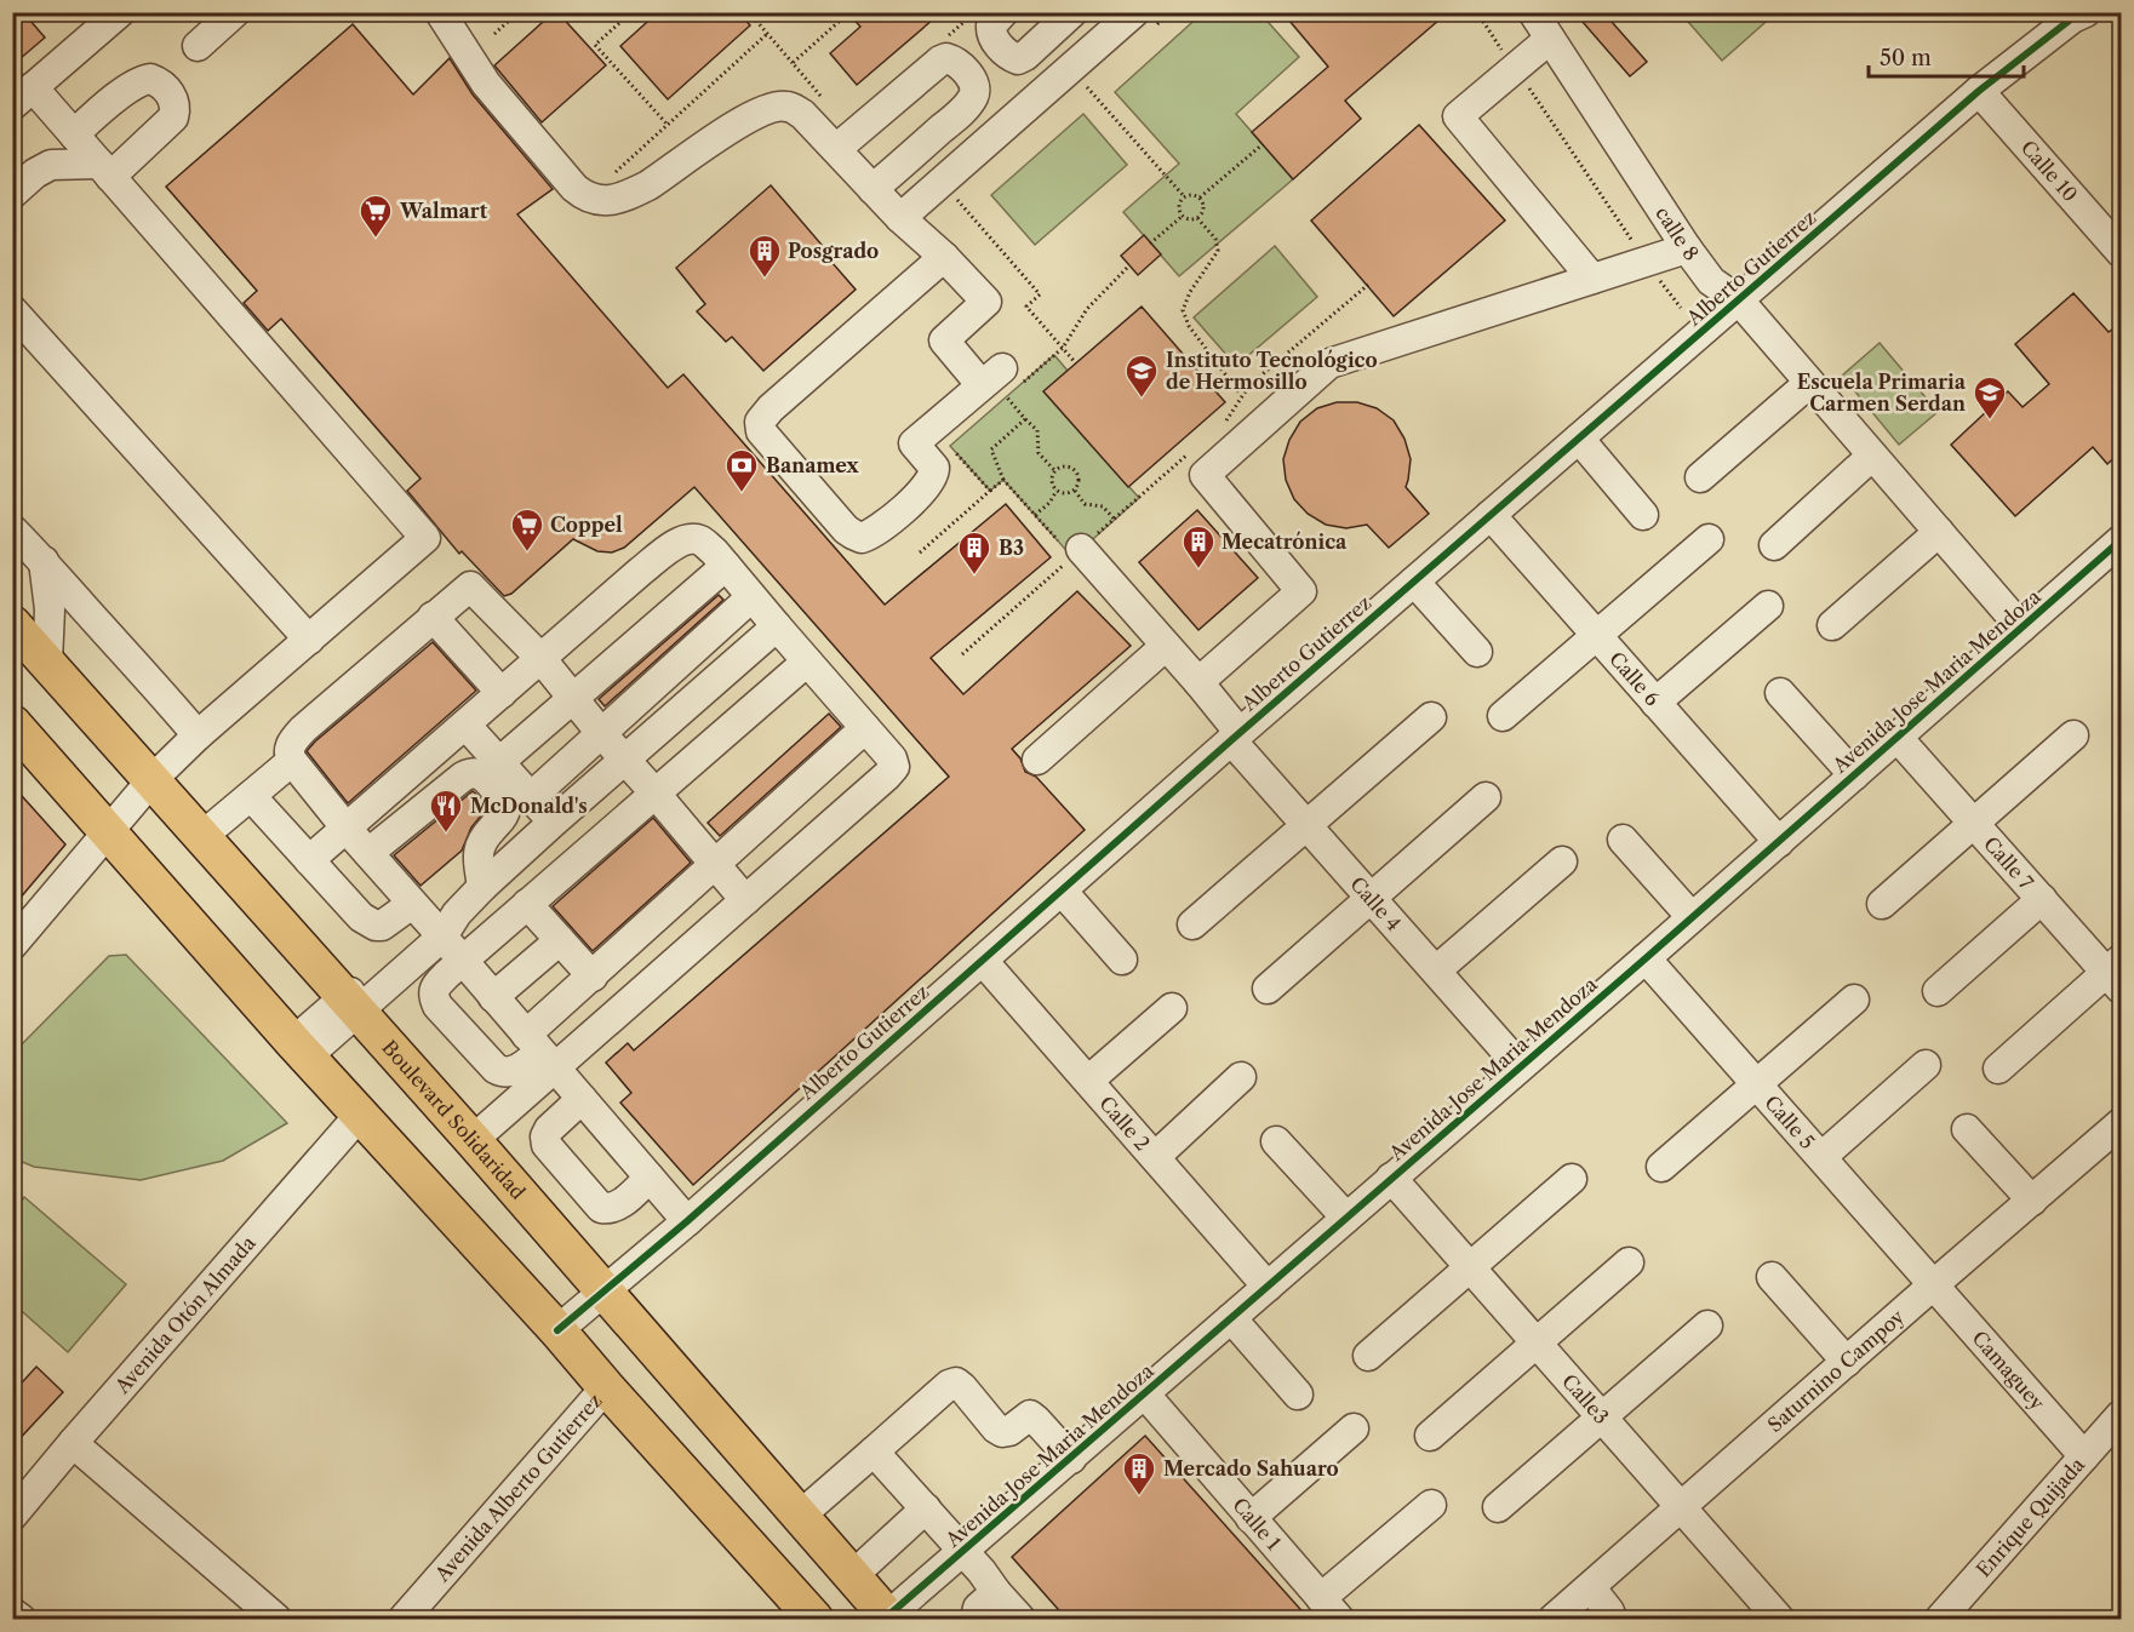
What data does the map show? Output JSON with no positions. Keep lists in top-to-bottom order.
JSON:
{
  "streets": {
    "main road": ["Boulevard Solidaridad"],
    "street": [
      "Calle 10",
      "calle 8",
      "Alberto Gutierrez",
      "Calle 6",
      "Avenida Jose Maria Mendoza",
      "Calle 7",
      "Calle 4",
      "Calle 5",
      "Calle 2",
      "Avenida Otón Almada",
      "Saturnino Campoy",
      "Camaguey",
      "Calle3",
      "Avenida Alberto Gutierrez",
      "Enrique Quijada",
      "Calle 1"
    ]
  },
  "crossings": [
    ["Calle 10", "Alberto Gutierrez"],
    ["calle 8", "Alberto Gutierrez"],
    ["calle 8", "Avenida Jose Maria Mendoza"],
    ["Alberto Gutierrez", "Calle 6"],
    ["Alberto Gutierrez", "Calle 4"],
    ["Alberto Gutierrez", "Boulevard Solidaridad"],
    ["Alberto Gutierrez", "Calle 2"],
    ["Calle 6", "Avenida Jose Maria Mendoza"],
    ["Avenida Jose Maria Mendoza", "Calle 7"],
    ["Avenida Jose Maria Mendoza", "Calle 4"],
    ["Avenida Jose Maria Mendoza", "Boulevard Solidaridad"],
    ["Avenida Jose Maria Mendoza", "Calle 5"],
    ["Avenida Jose Maria Mendoza", "Calle 2"],
    ["Avenida Jose Maria Mendoza", "Calle3"],
    ["Avenida Jose Maria Mendoza", "Calle 1"],
    ["Calle 5", "Saturnino Campoy"],
    ["Calle 5", "Camaguey"],
    ["Saturnino Campoy", "Camaguey"],
    ["Saturnino Campoy", "Calle3"],
    ["Camaguey", "Enrique Quijada"]
  ],
  "places": {
    "supermarket": ["Walmart", "Coppel"],
    "building": [
      "Posgrado",
      "Mecatrónica",
      "B3",
      "Mercado Sahuaro"
    ],
    "school or university": ["Instituto Tecnológico de Hermosillo", "Escuela Primaria Carmen Serdan"],
    "bank": ["Banamex"],
    "restaurant": ["McDonald's"]
  },
  "scale_bar": "50 m"
}
